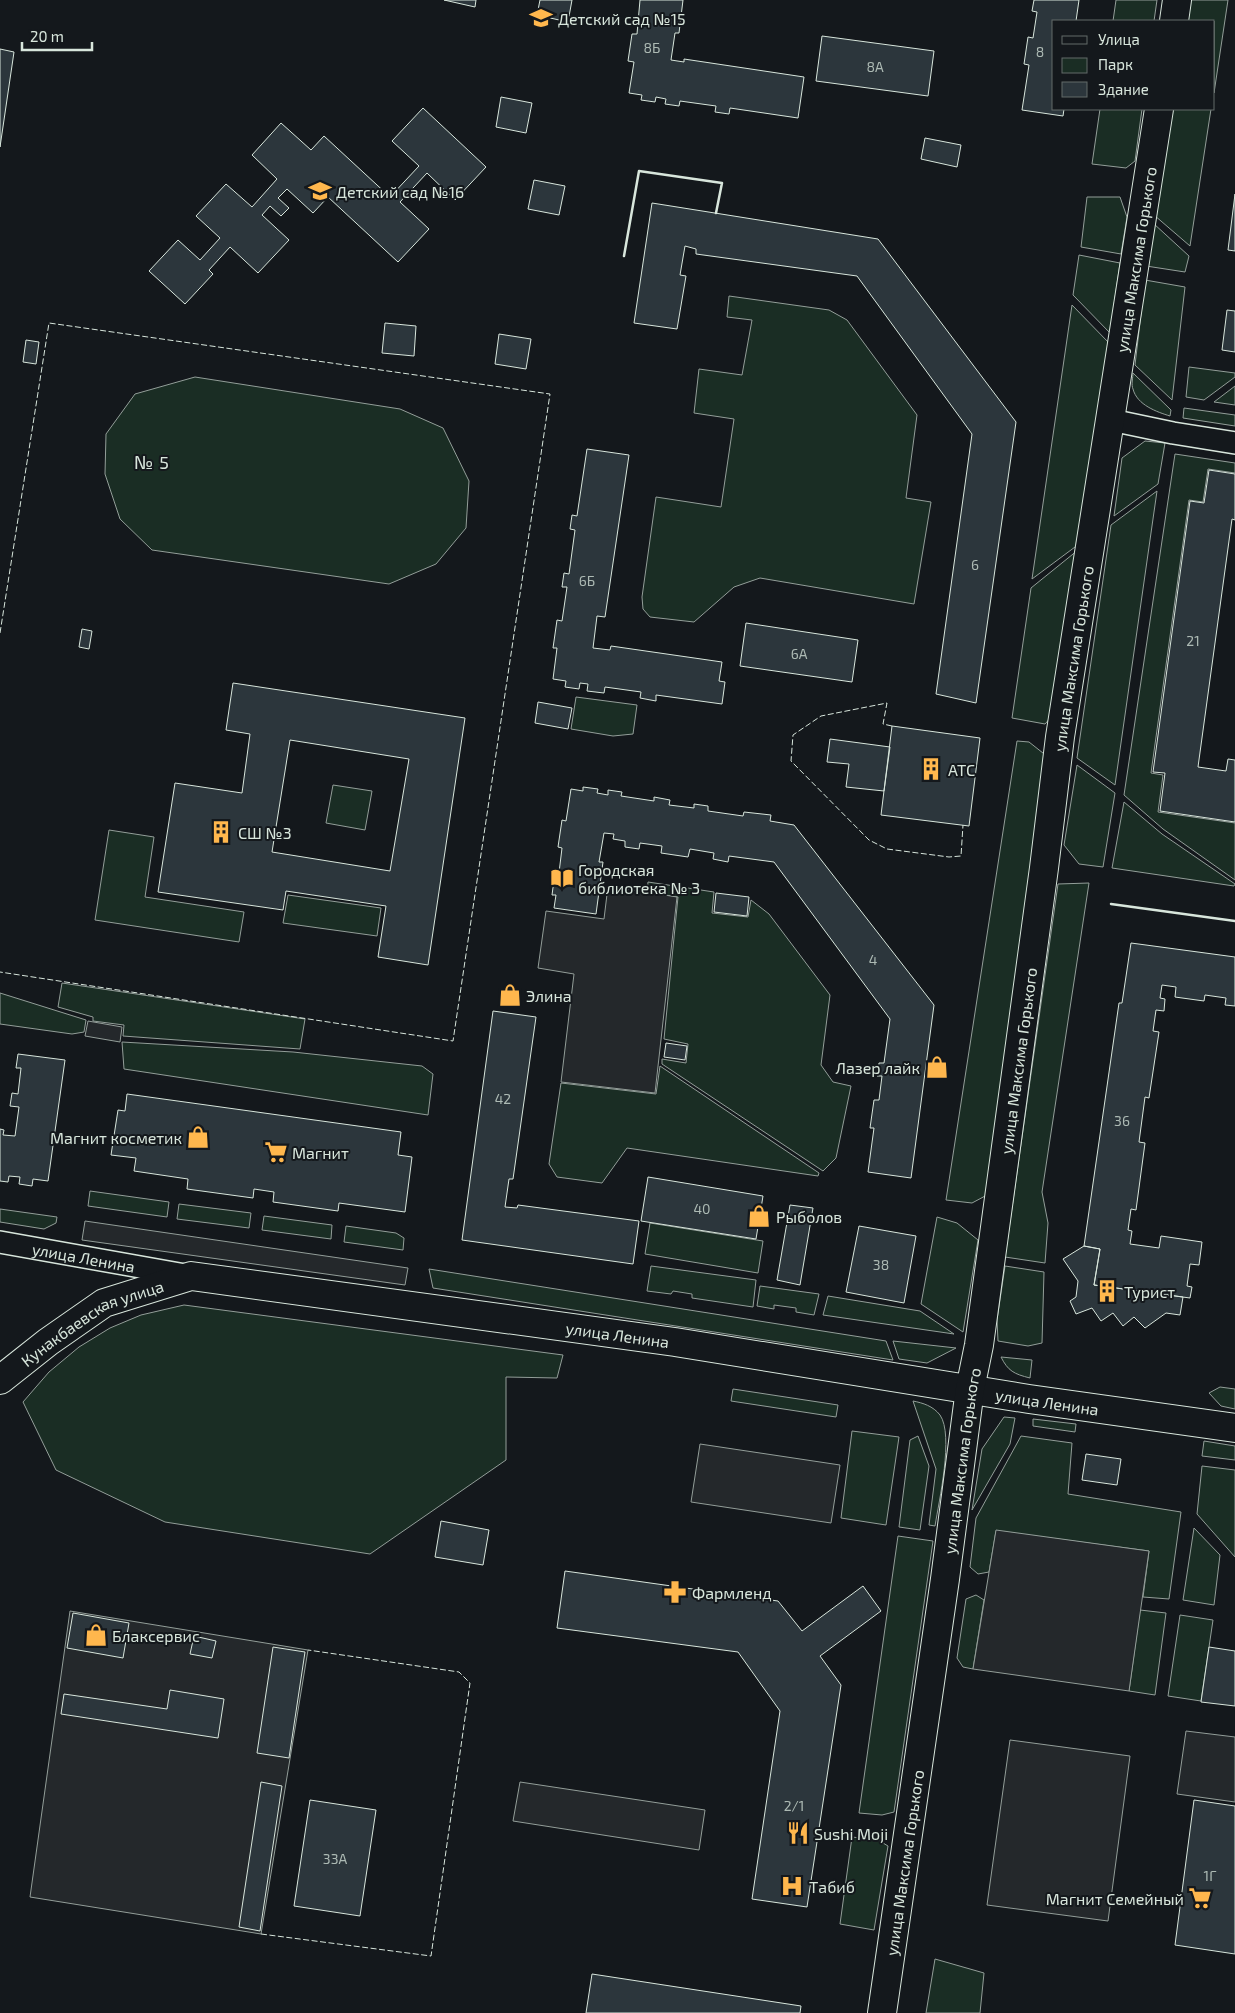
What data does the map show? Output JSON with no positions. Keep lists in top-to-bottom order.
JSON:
{
  "streets": {
    "main road": ["улица Максима Горького", "улица Ленина", "Кунакбаевская улица"]
  },
  "crossings": [
    ["улица Максима Горького", "улица Ленина"],
    ["улица Ленина", "Кунакбаевская улица"]
  ],
  "districts": ["№ 5"],
  "places": {
    "school or university": ["Детский сад №15", "Детский сад №16"],
    "building": ["АТС", "СШ №3", "Турист"],
    "library": ["Городская библиотека № 3"],
    "shop": [
      "Элина",
      "Лазер лайк",
      "Магнит косметик",
      "Рыболов",
      "Блаксервис"
    ],
    "supermarket": ["Магнит", "Магнит Семейный"],
    "pharmacy": ["Фармленд"],
    "restaurant": ["Sushi Moji"],
    "hospital": ["Табиб"]
  },
  "house_numbers": [
    "8Б",
    "8",
    "8А",
    "6",
    "6Б",
    "21",
    "6А",
    "4",
    "42",
    "36",
    "40",
    "38",
    "2/1",
    "33А",
    "1Г"
  ],
  "legend": ["Улица", "Парк", "Здание"],
  "scale_bar": "20 m"
}
